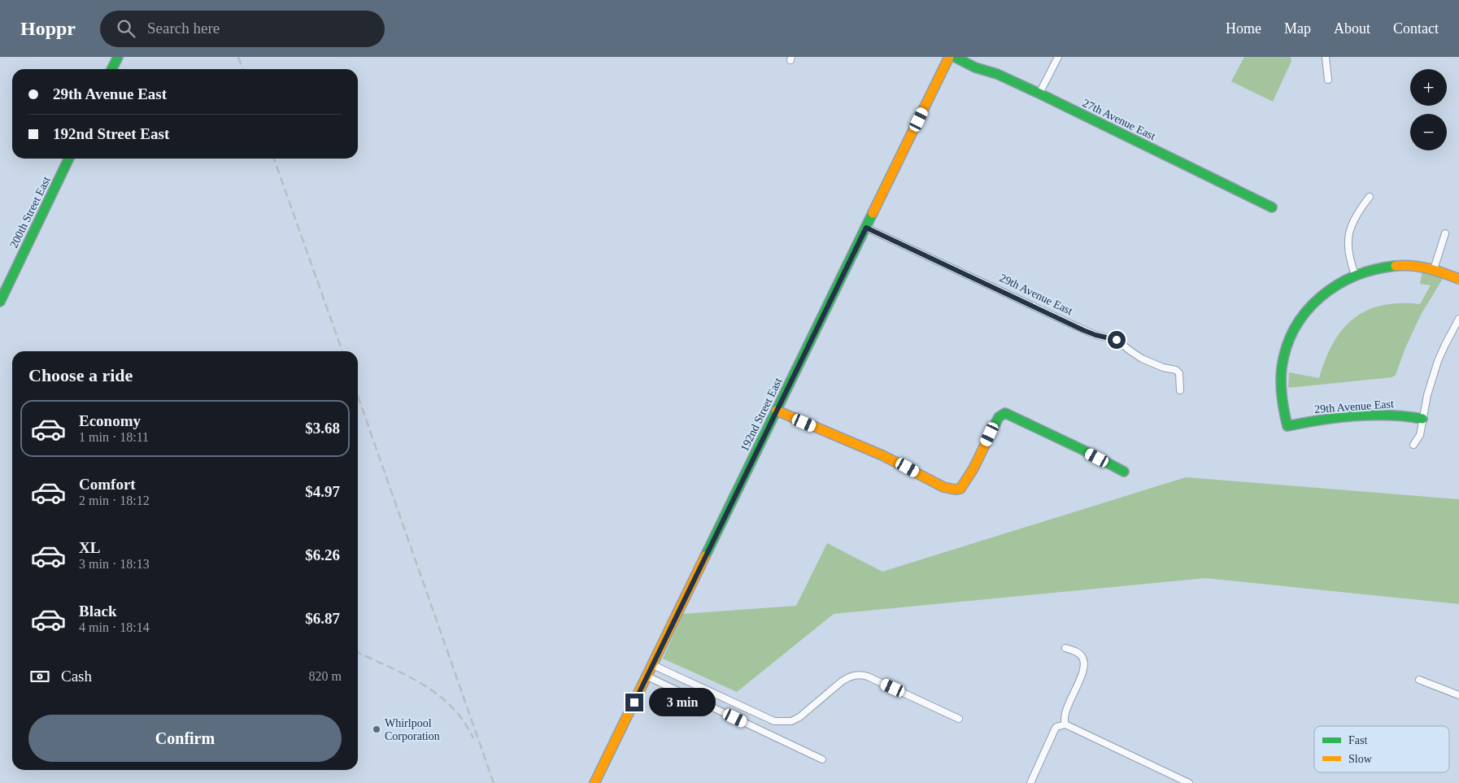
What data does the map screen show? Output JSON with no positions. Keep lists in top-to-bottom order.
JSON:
{
  "streets": {
    "street": [
      "27th Avenue East",
      "200th Street East",
      "29th Avenue East",
      "192nd Street East"
    ]
  },
  "crossings": [
    ["29th Avenue East", "192nd Street East"]
  ],
  "places": ["Whirlpool Corporation"],
  "legend": ["Fast", "Slow"],
  "page": {
    "header": "Hoppr",
    "search": "Search here",
    "nav": [
      "Home",
      "Map",
      "About",
      "Contact"
    ],
    "map_buttons": ["+", "−"],
    "banner": ["29th Avenue East", "192nd Street East"],
    "heading": "Choose a ride",
    "list": [
      {
        "name": "Economy",
        "note": "1 min · 18:11",
        "value": "$3.68"
      },
      {
        "name": "Comfort",
        "note": "2 min · 18:12",
        "value": "$4.97"
      },
      {
        "name": "XL",
        "note": "3 min · 18:13",
        "value": "$6.26"
      },
      {
        "name": "Black",
        "note": "4 min · 18:14",
        "value": "$6.87"
      }
    ],
    "pay": ["Cash", "820 m"],
    "bubble": "3 min",
    "buttons": "Confirm"
  }
}
